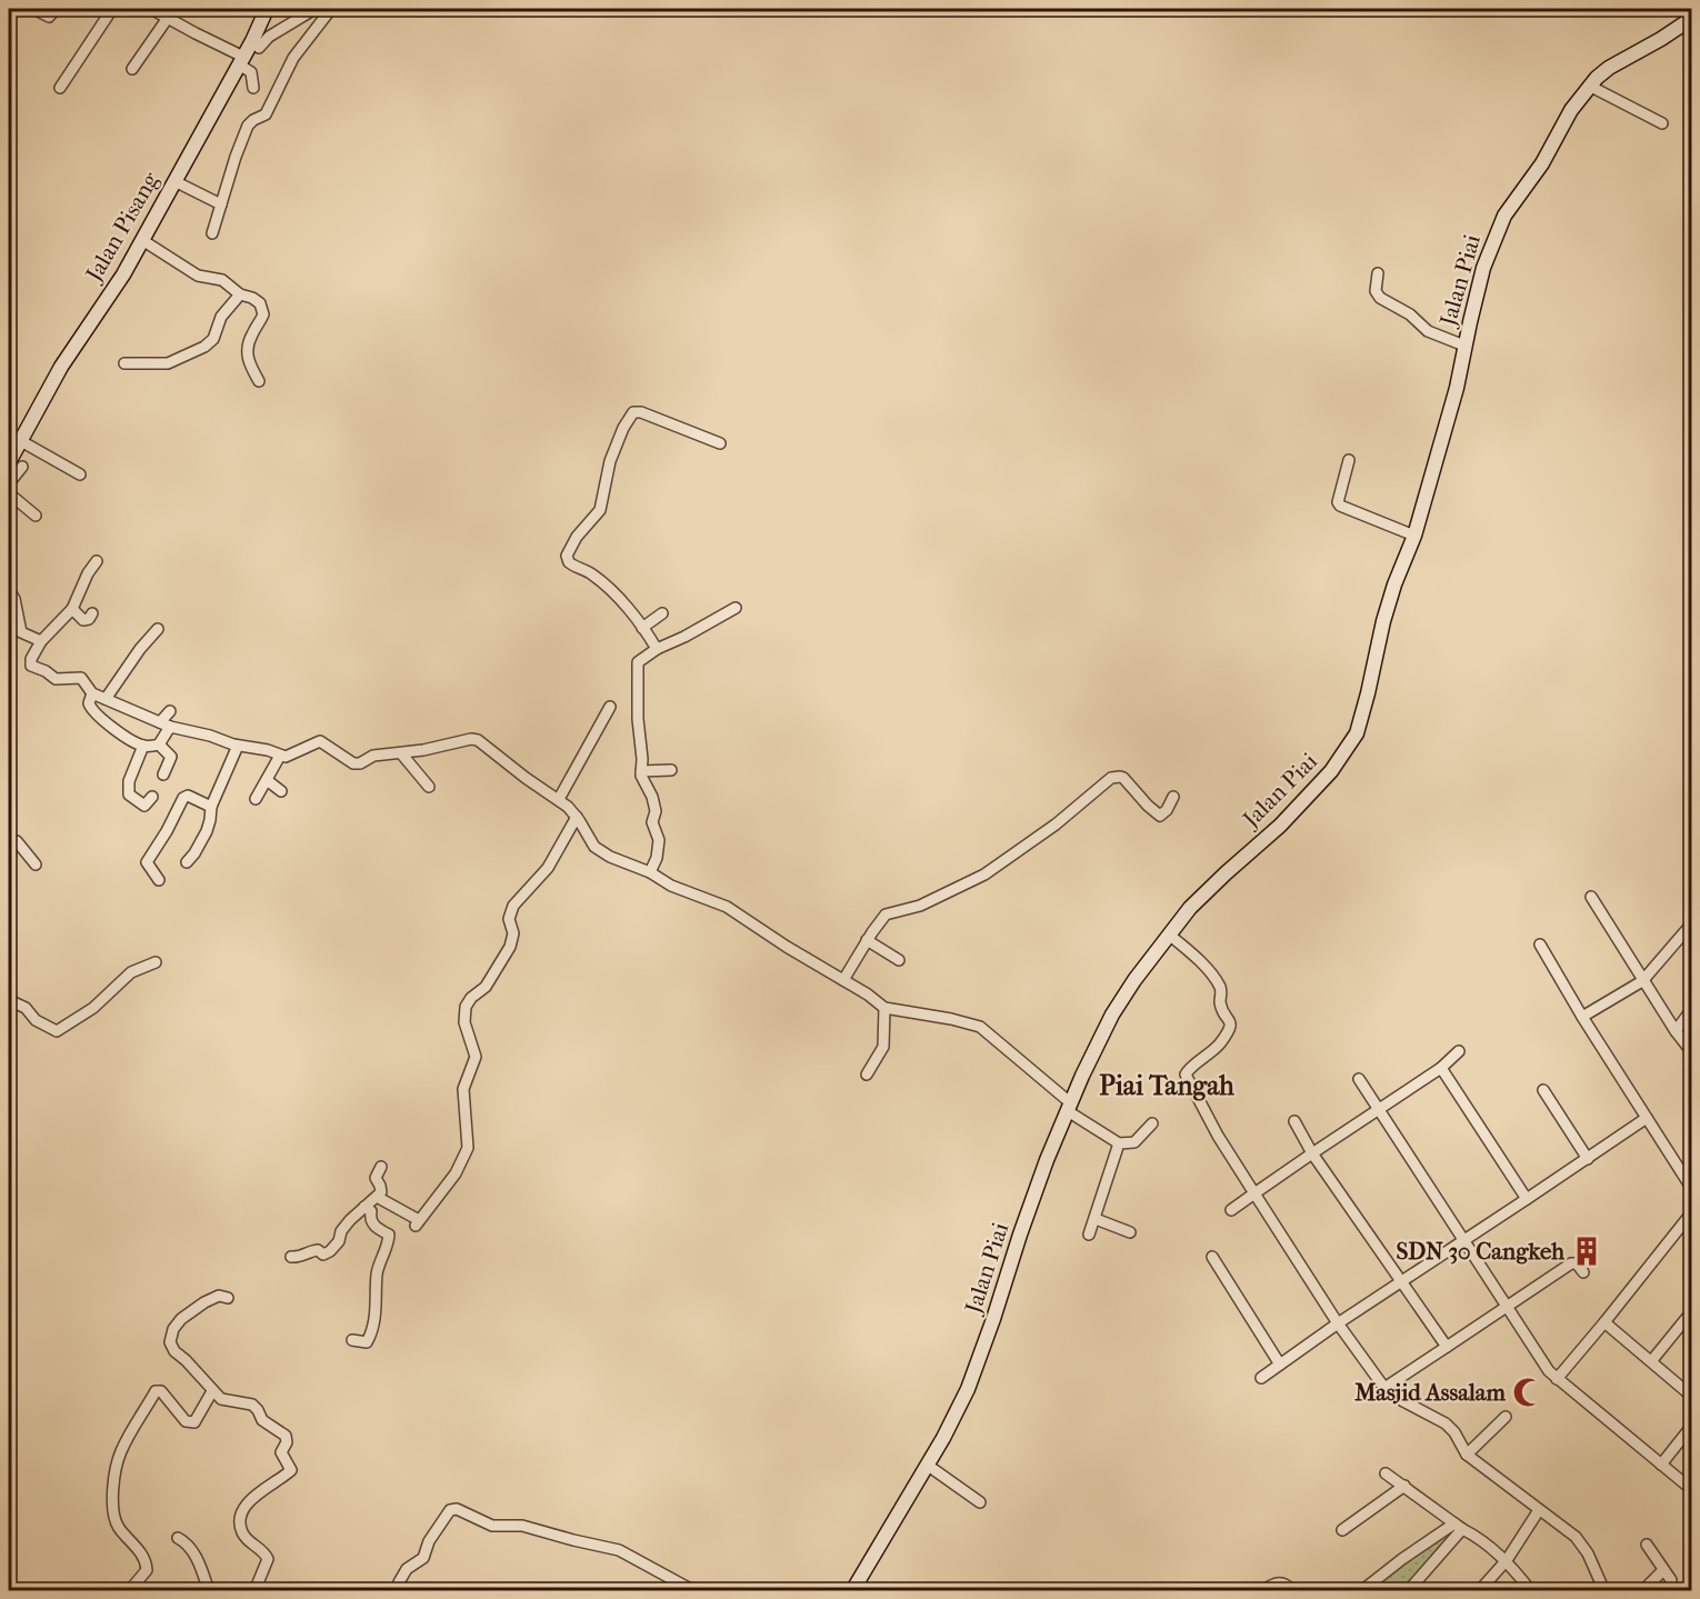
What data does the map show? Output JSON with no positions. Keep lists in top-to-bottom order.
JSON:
{
  "streets": {
    "street": ["Jalan Pisang", "Jalan Piai"]
  },
  "districts": ["Piai Tangah"],
  "places": {
    "building": ["SDN 30 Cangkeh"],
    "mosque": ["Masjid Assalam"]
  }
}
